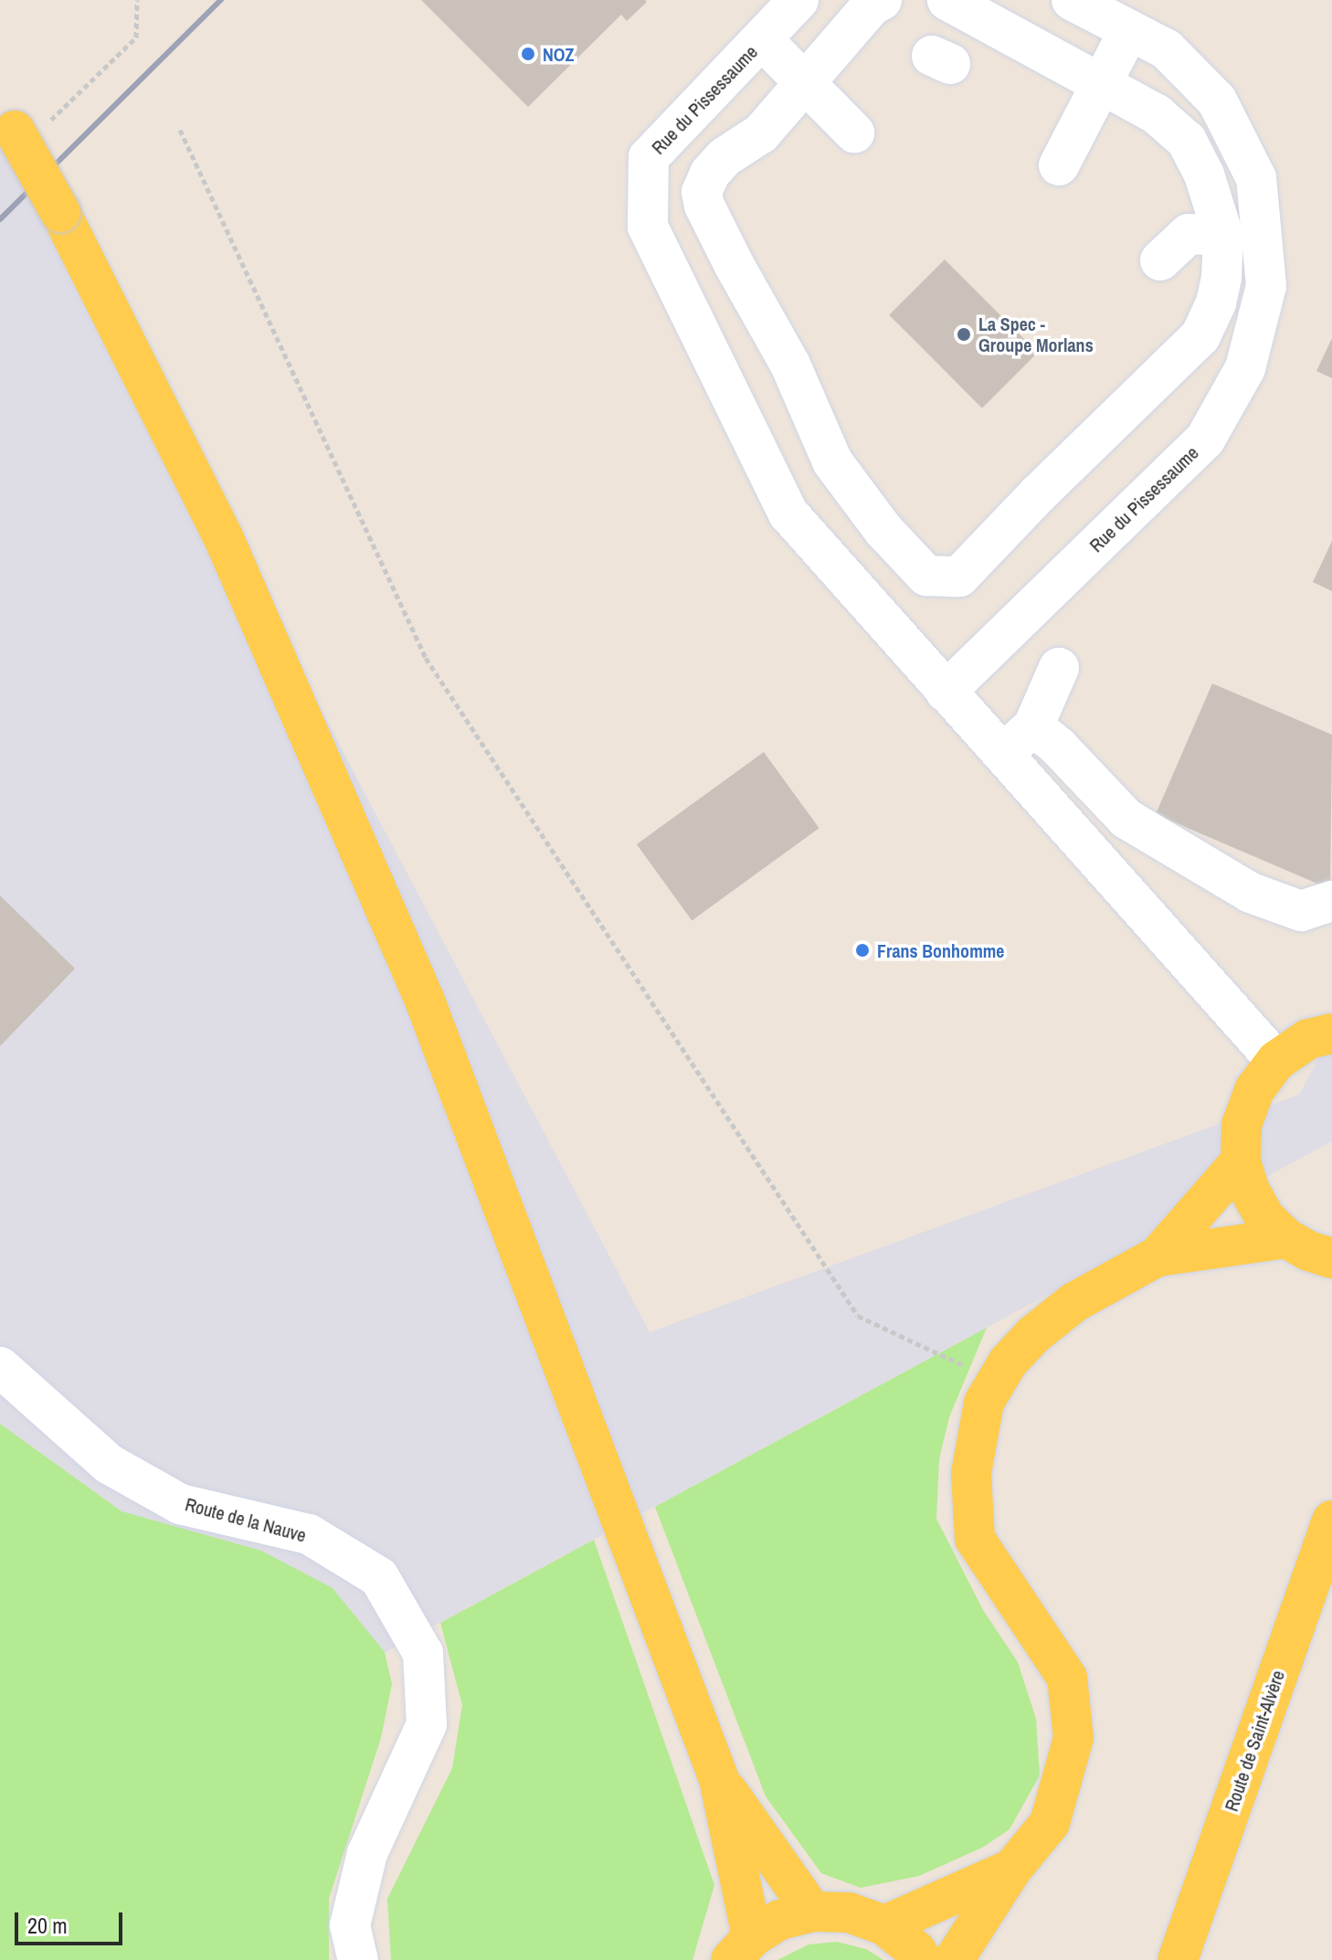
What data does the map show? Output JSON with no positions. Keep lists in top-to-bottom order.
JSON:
{
  "streets": {
    "main road": ["Route de Saint-Alvère"],
    "street": ["Rue du Pissessaume", "Route de la Nauve"]
  },
  "places": ["NOZ", "La Spec - Groupe Morlans", "Frans Bonhomme"],
  "scale_bar": "20 m"
}
